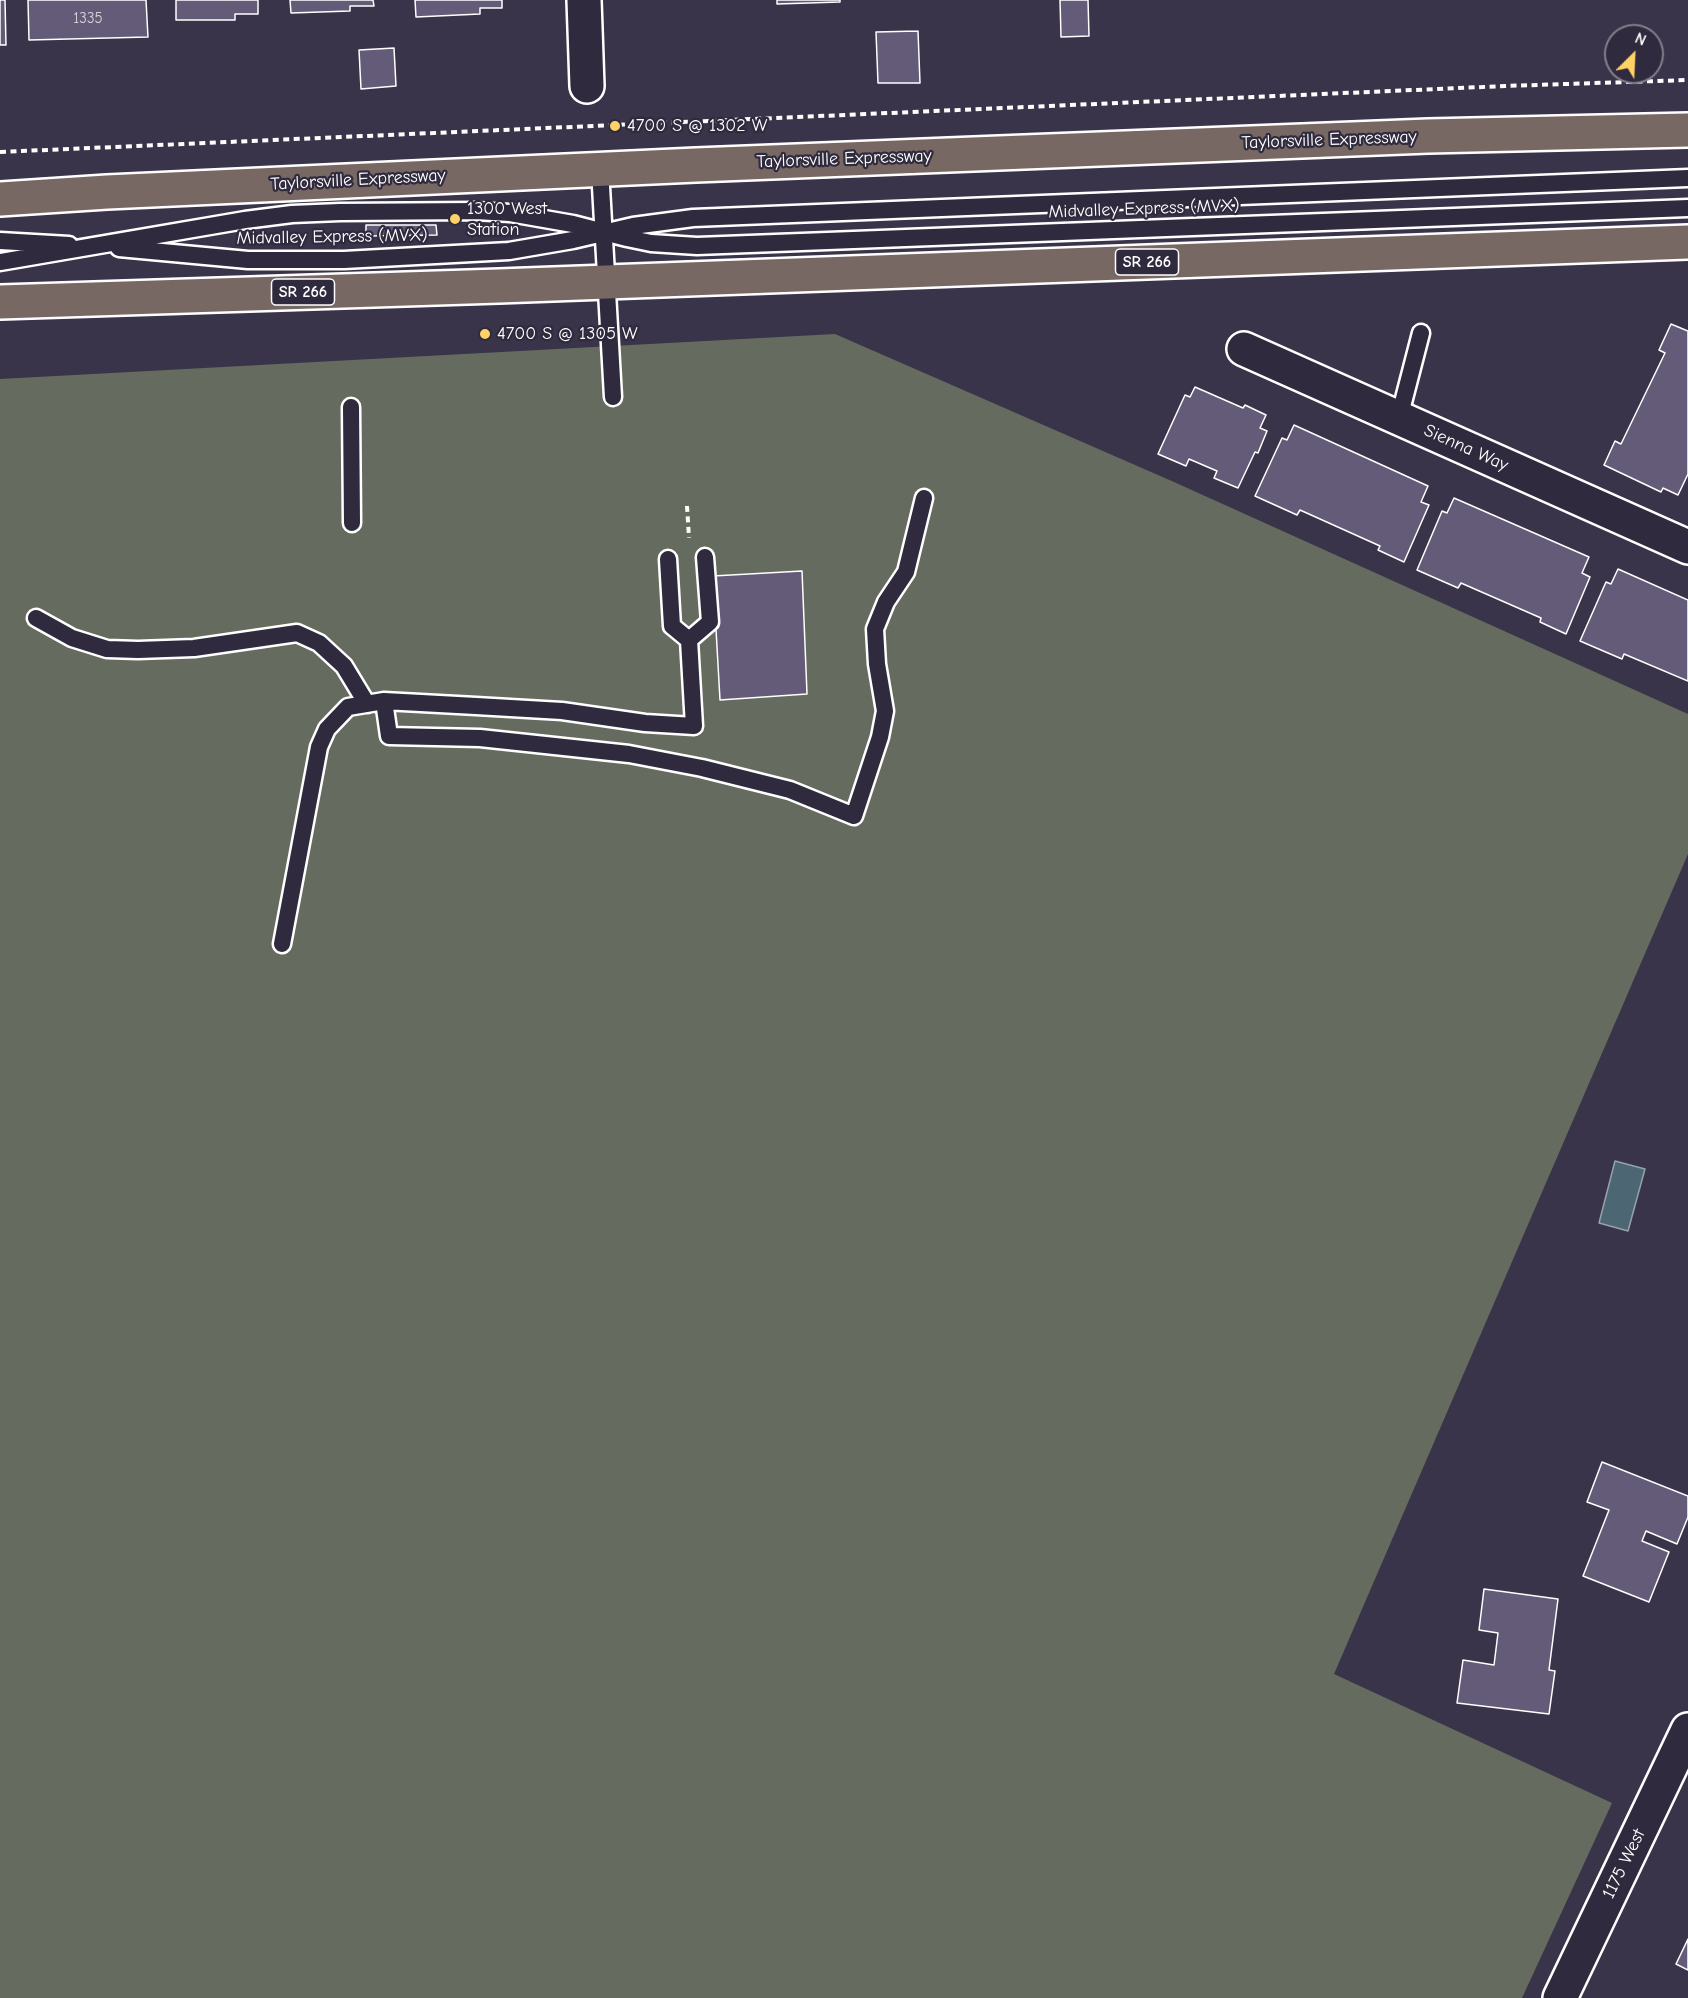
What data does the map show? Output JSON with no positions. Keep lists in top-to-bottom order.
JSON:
{
  "streets": {
    "main road": ["Taylorsville Expressway", "SR 266"],
    "street": ["Sienna Way", "1175 West"],
    "lane": ["Midvalley Express (MVX)"]
  },
  "places": ["4700 S @ 1302 W", "1300 West Station", "4700 S @ 1305 W"],
  "house_numbers": ["1335"],
  "north": "top right"
}
